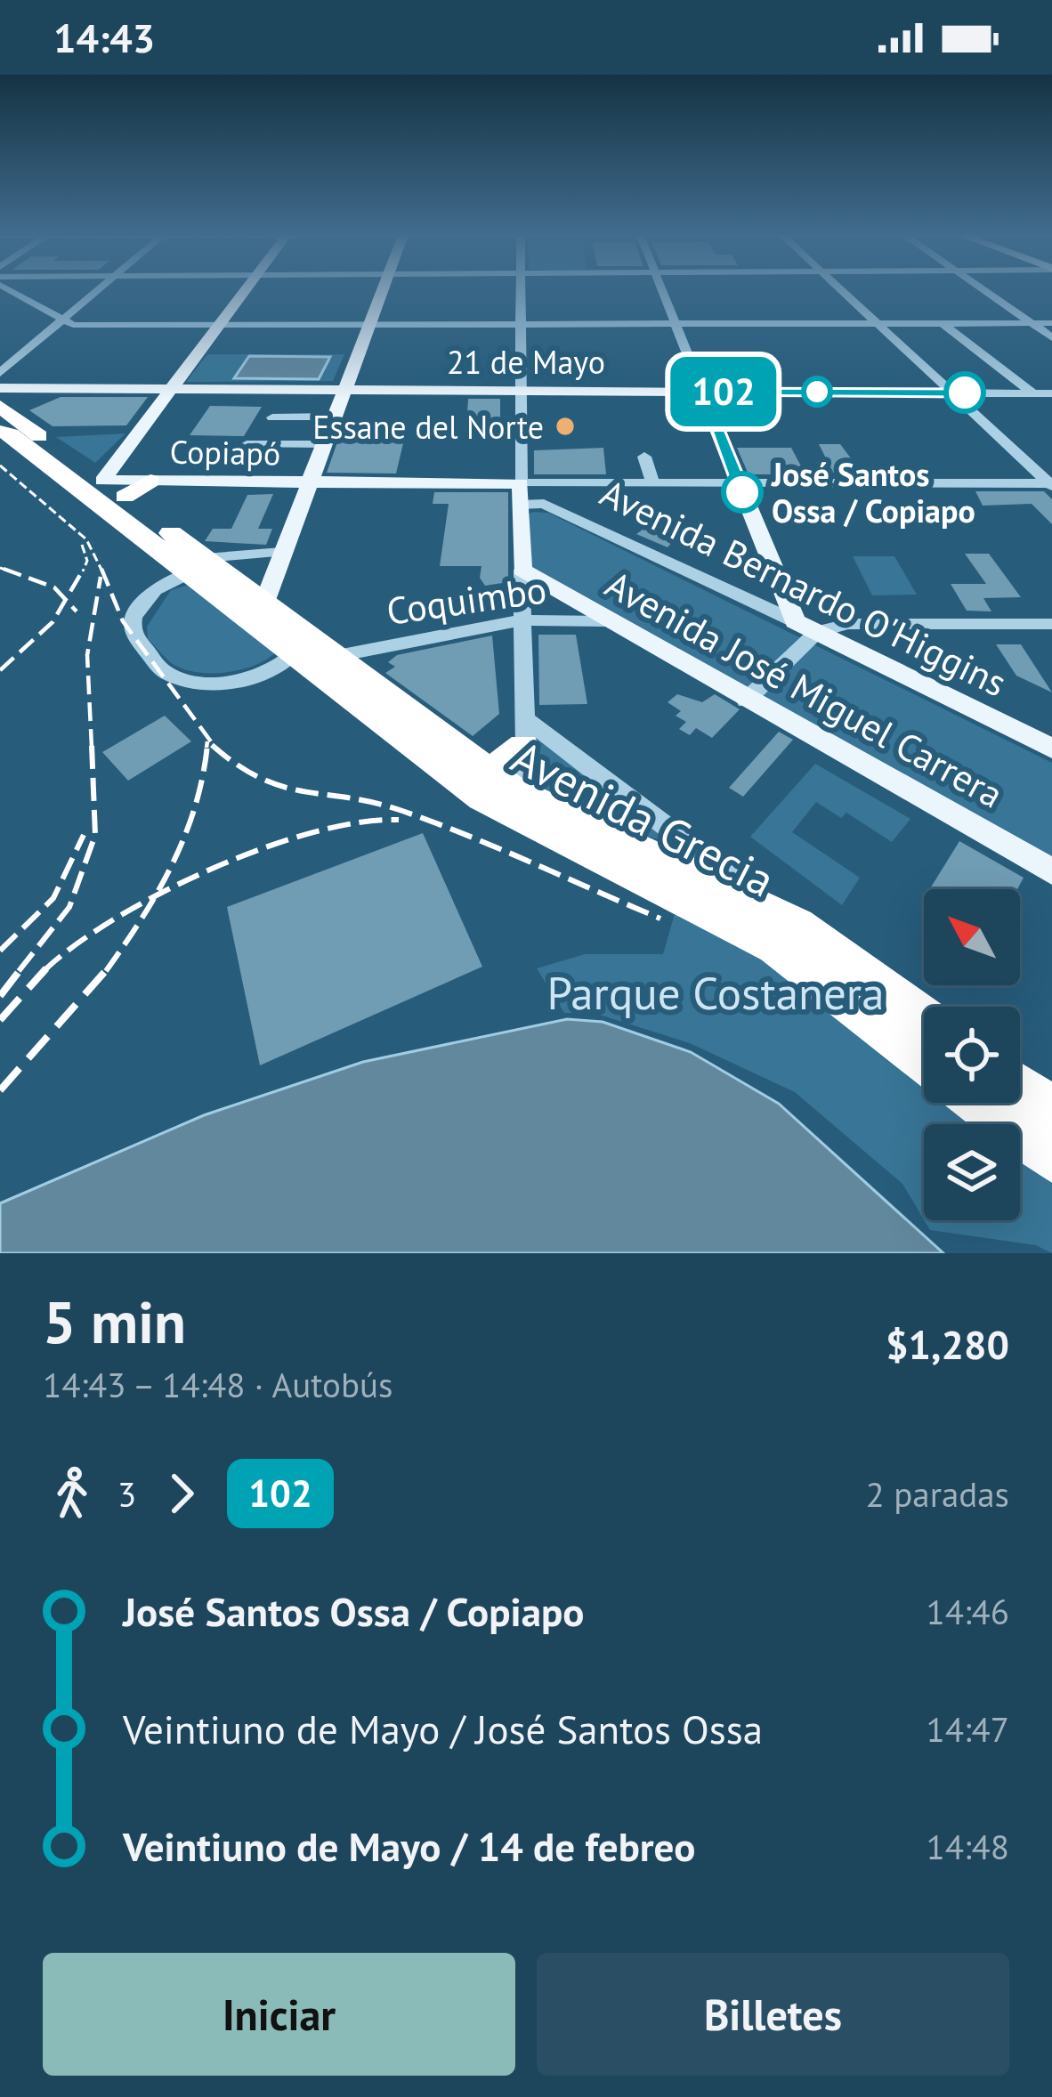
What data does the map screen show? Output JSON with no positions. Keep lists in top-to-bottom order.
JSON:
{
  "streets": {
    "highway": ["Avenida Grecia"],
    "main road": [
      "21 de Mayo",
      "Copiapó",
      "Avenida Bernardo O'Higgins",
      "Avenida José Miguel Carrera"
    ],
    "street": ["Coquimbo"]
  },
  "crossings": [
    ["Copiapó", "Avenida Bernardo O'Higgins"],
    ["Copiapó", "Avenida Grecia"],
    ["Coquimbo", "Avenida José Miguel Carrera"],
    ["Coquimbo", "Avenida Grecia"]
  ],
  "parks": ["Parque Costanera"],
  "places": ["Essane del Norte", "José Santos Ossa / Copiapo"],
  "lines": ["bus line 102"],
  "north": "top left",
  "page": {
    "status": "14:43",
    "on_map": "102",
    "heading": ["5 min", "14:43 – 14:48 · Autobús", "$1,280"],
    "legs": ["3", "102", "2 paradas"],
    "list": [
      {
        "name": "José Santos Ossa / Copiapo",
        "value": "14:46"
      },
      {
        "name": "Veintiuno de Mayo / José Santos Ossa",
        "value": "14:47"
      },
      {
        "name": "Veintiuno de Mayo / 14 de febreo",
        "value": "14:48"
      }
    ],
    "buttons": ["Iniciar", "Billetes"]
  }
}
